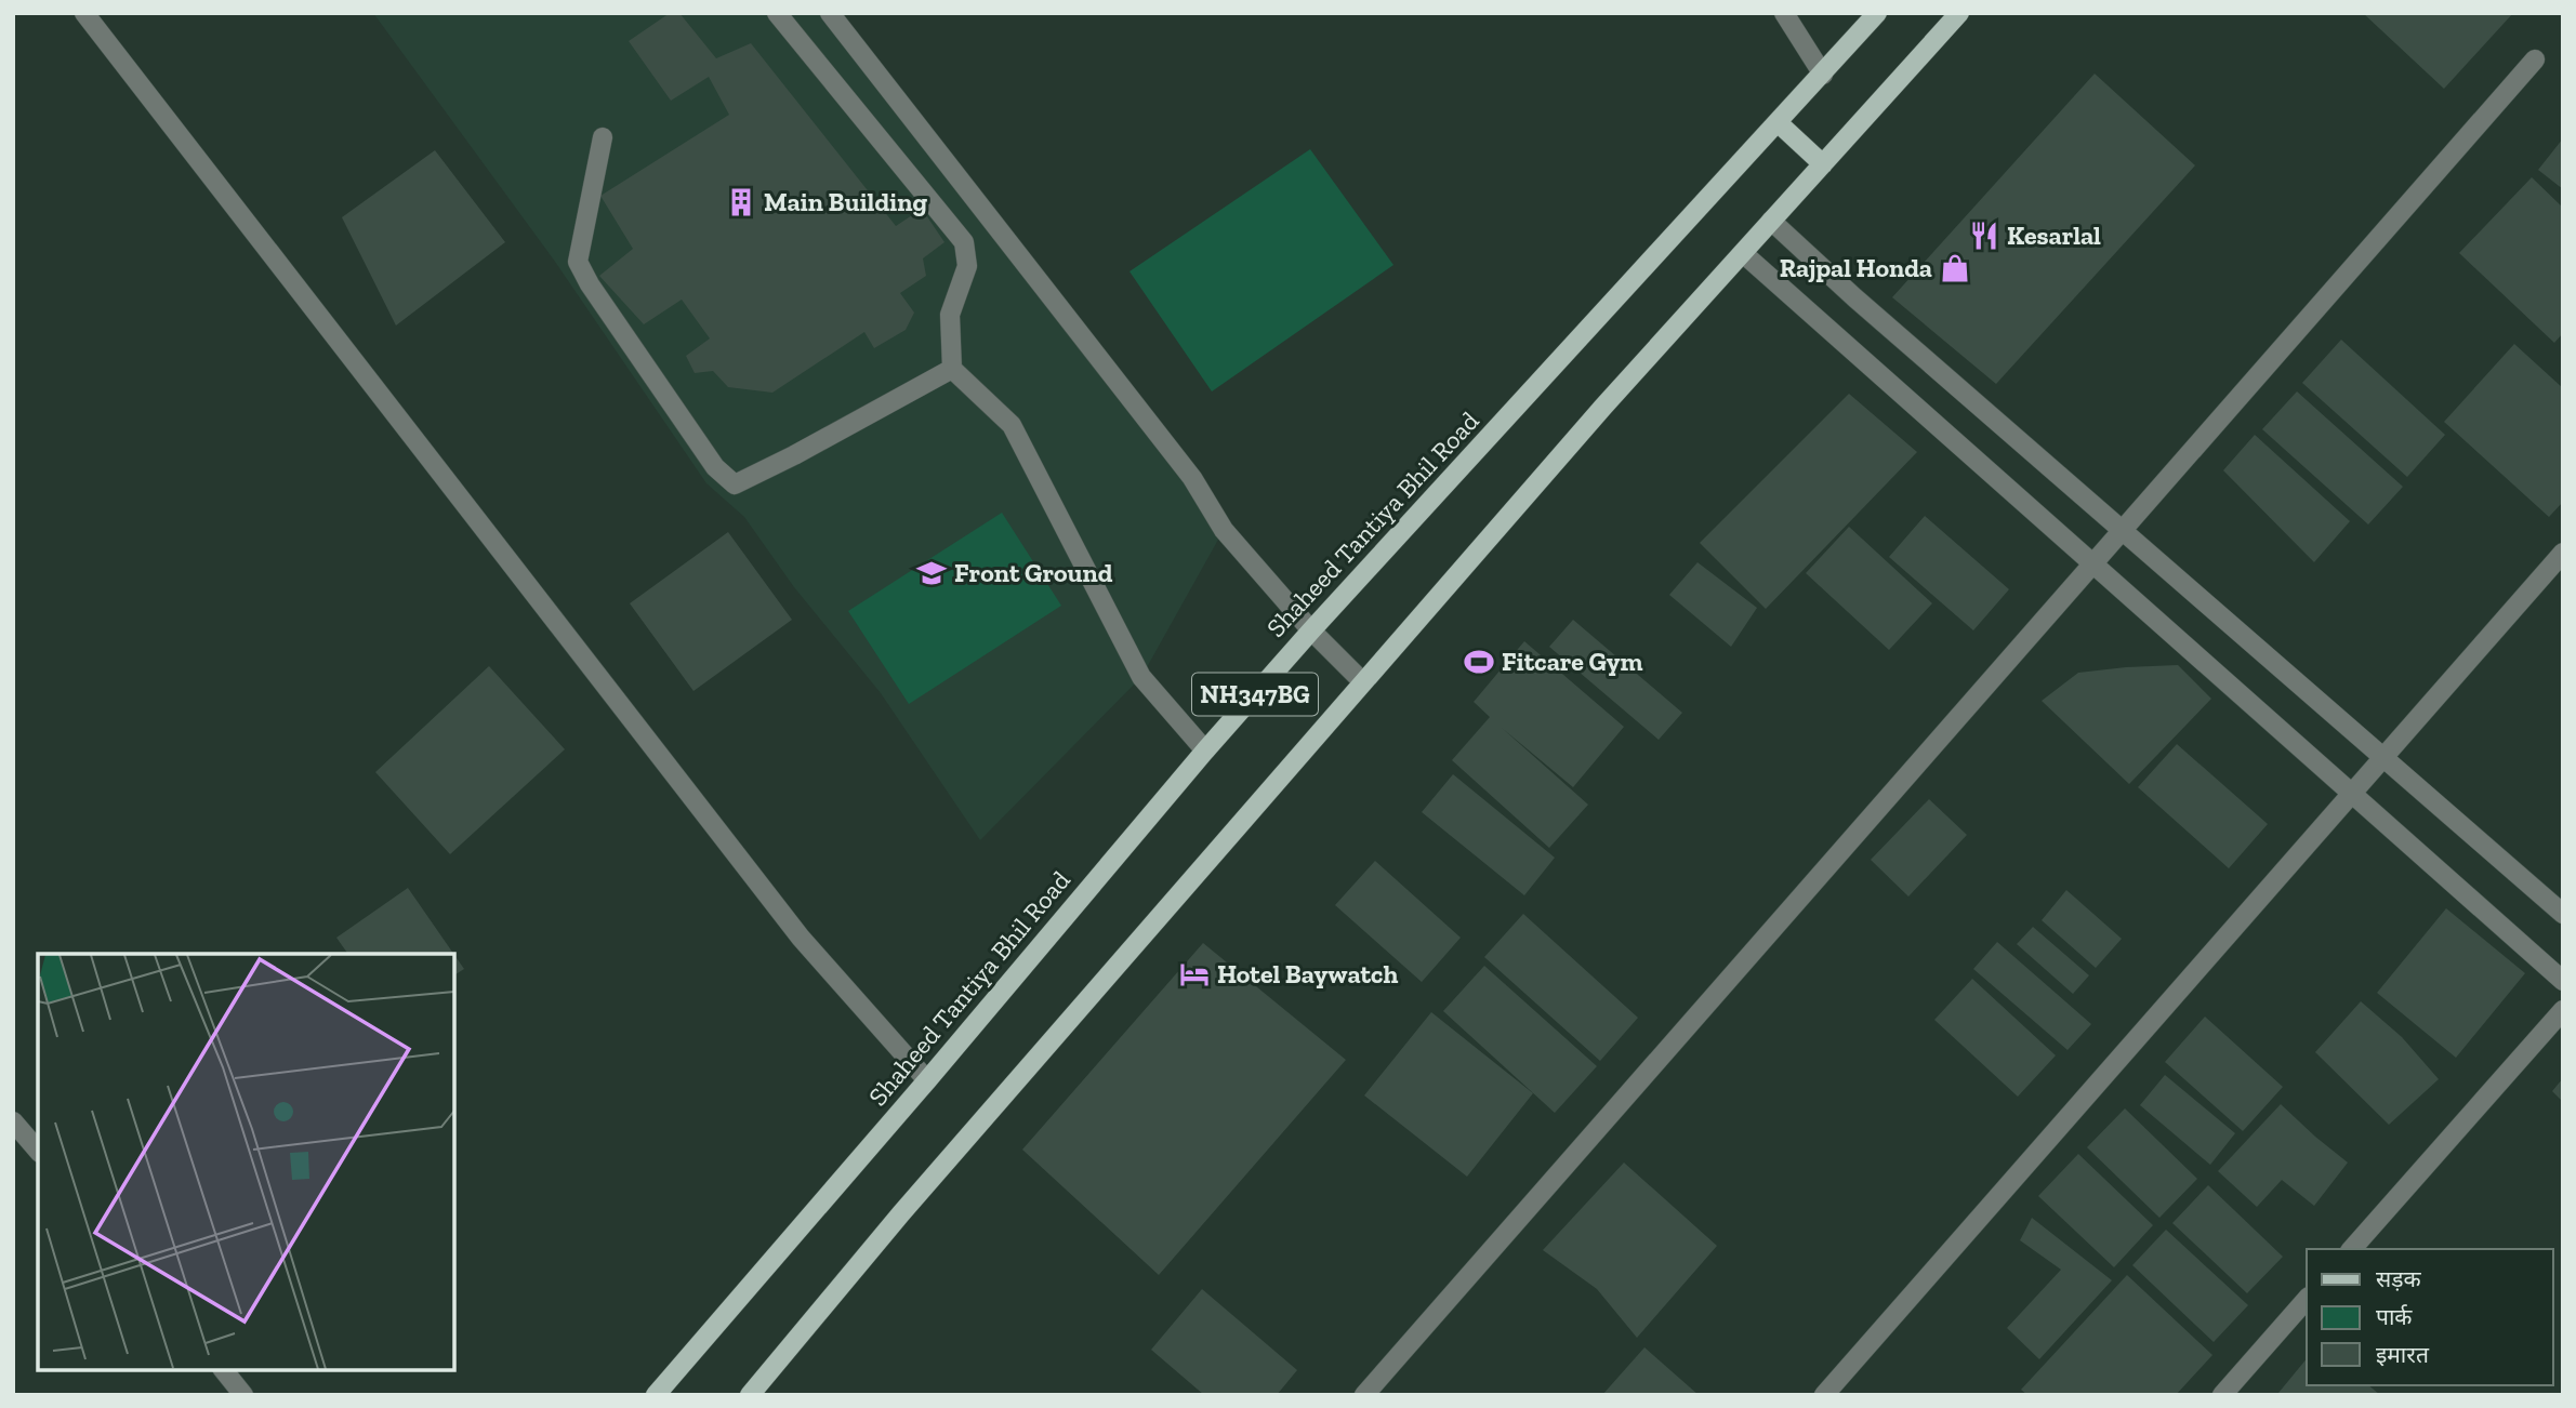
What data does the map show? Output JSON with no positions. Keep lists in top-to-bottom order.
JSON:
{
  "streets": {
    "main road": ["Shaheed Tantiya Bhil Road", "NH347BG"]
  },
  "places": {
    "building": ["Main Building"],
    "restaurant": ["Kesarlal"],
    "shop": ["Rajpal Honda"],
    "school or university": ["Front Ground"],
    "sports": ["Fitcare Gym"],
    "hotel": ["Hotel Baywatch"]
  },
  "legend": ["सड़क", "पार्क", "इमारत"]
}
